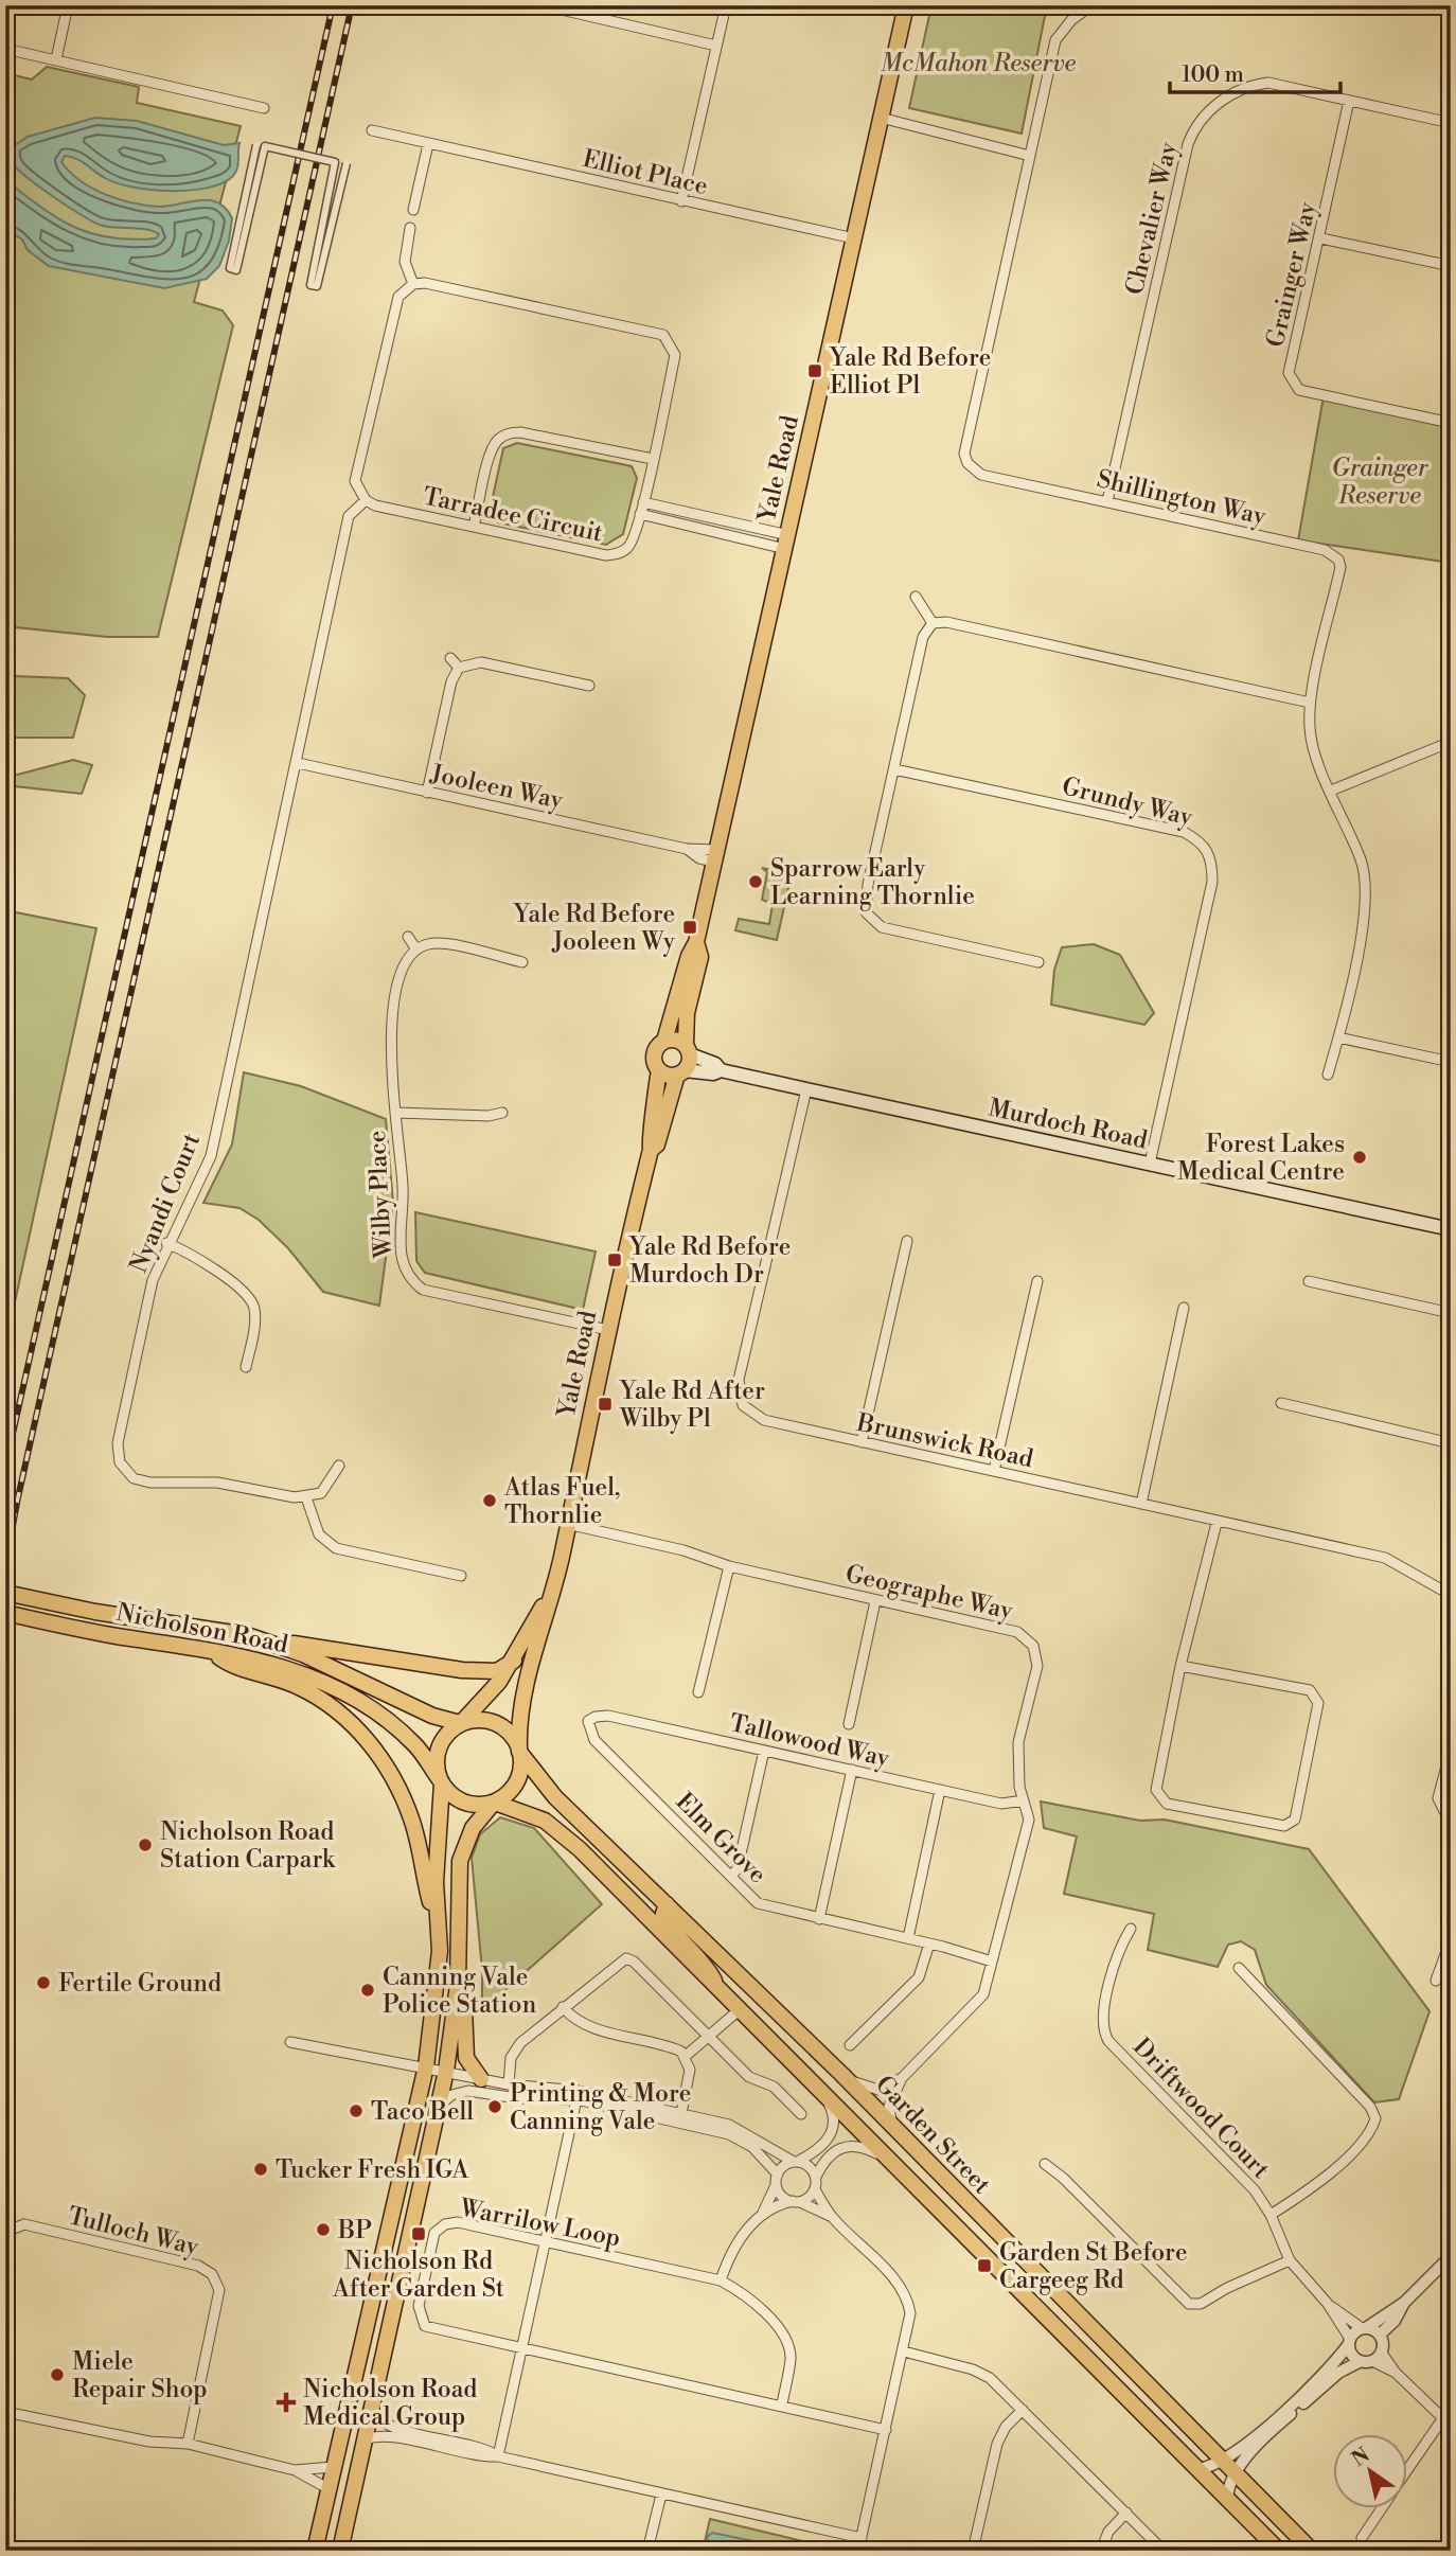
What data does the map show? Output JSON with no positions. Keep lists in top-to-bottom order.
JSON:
{
  "streets": {
    "main road": [
      "Yale Road",
      "Murdoch Road",
      "Nicholson Road",
      "Garden Street"
    ],
    "street": [
      "Elliot Place",
      "Chevalier Way",
      "Grainger Way",
      "Shillington Way",
      "Tarradee Circuit",
      "Jooleen Way",
      "Grundy Way",
      "Wilby Place",
      "Nyandi Court",
      "Brunswick Road",
      "Geographe Way",
      "Tallowood Way",
      "Elm Grove",
      "Driftwood Court",
      "Warrilow Loop",
      "Tulloch Way"
    ]
  },
  "crossings": [
    ["Elliot Place", "Yale Road"],
    ["Chevalier Way", "Grainger Way"],
    ["Chevalier Way", "Shillington Way"],
    ["Yale Road", "Jooleen Way"],
    ["Yale Road", "Murdoch Road"],
    ["Yale Road", "Wilby Place"],
    ["Yale Road", "Geographe Way"],
    ["Yale Road", "Nicholson Road"],
    ["Yale Road", "Garden Street"],
    ["Tarradee Circuit", "Nyandi Court"],
    ["Jooleen Way", "Nyandi Court"],
    ["Grundy Way", "Murdoch Road"],
    ["Murdoch Road", "Brunswick Road"],
    ["Geographe Way", "Tallowood Way"],
    ["Geographe Way", "Elm Grove"],
    ["Geographe Way", "Garden Street"],
    ["Nicholson Road", "Garden Street"],
    ["Tallowood Way", "Elm Grove"]
  ],
  "parks": ["McMahon Reserve", "Grainger Reserve"],
  "places": {
    "transit": [
      "Yale Rd Before Elliot Pl",
      "Yale Rd Before Jooleen Wy",
      "Yale Rd Before Murdoch Dr",
      "Yale Rd After Wilby Pl",
      "Nicholson Rd After Garden St",
      "Garden St Before Cargeeg Rd"
    ],
    "other": [
      "Sparrow Early Learning Thornlie",
      "Forest Lakes Medical Centre",
      "Atlas Fuel, Thornlie",
      "Nicholson Road Station Carpark",
      "Fertile Ground",
      "Canning Vale Police Station",
      "Printing & More Canning Vale",
      "Taco Bell",
      "Tucker Fresh IGA",
      "BP",
      "Miele Repair Shop"
    ],
    "health": ["Nicholson Road Medical Group"]
  },
  "scale_bar": "100 m",
  "north": "top left"
}
